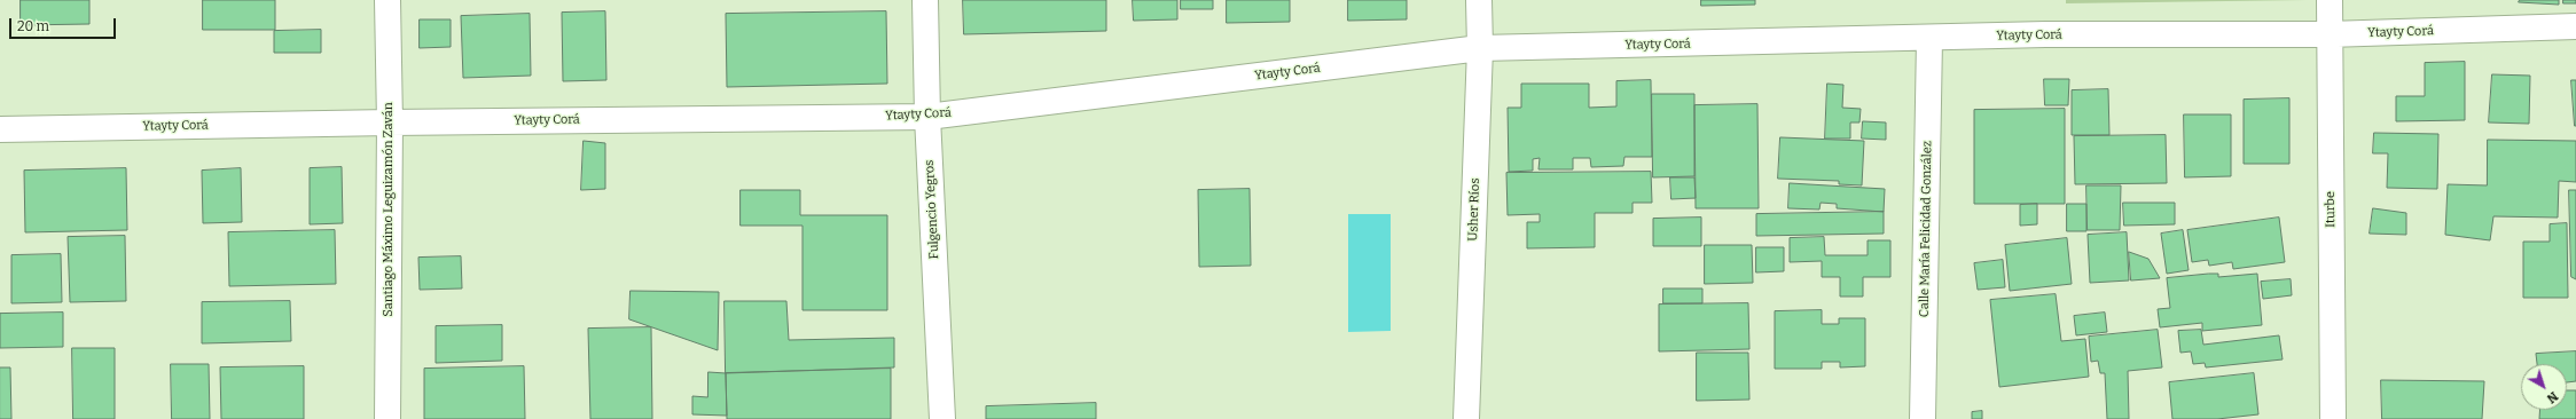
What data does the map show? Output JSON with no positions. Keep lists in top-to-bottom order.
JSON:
{
  "streets": {
    "street": [
      "Ytayty Corá",
      "Santiago Máximo Leguizamón Zaván",
      "Fulgencio Yegros",
      "Usher Ríos",
      "Iturbe",
      "Calle María Felicidad González"
    ]
  },
  "crossings": [
    ["Ytayty Corá", "Santiago Máximo Leguizamón Zaván"],
    ["Ytayty Corá", "Fulgencio Yegros"],
    ["Ytayty Corá", "Usher Ríos"],
    ["Ytayty Corá", "Iturbe"],
    ["Ytayty Corá", "Calle María Felicidad González"]
  ],
  "scale_bar": "20 m",
  "north": "bottom right"
}
